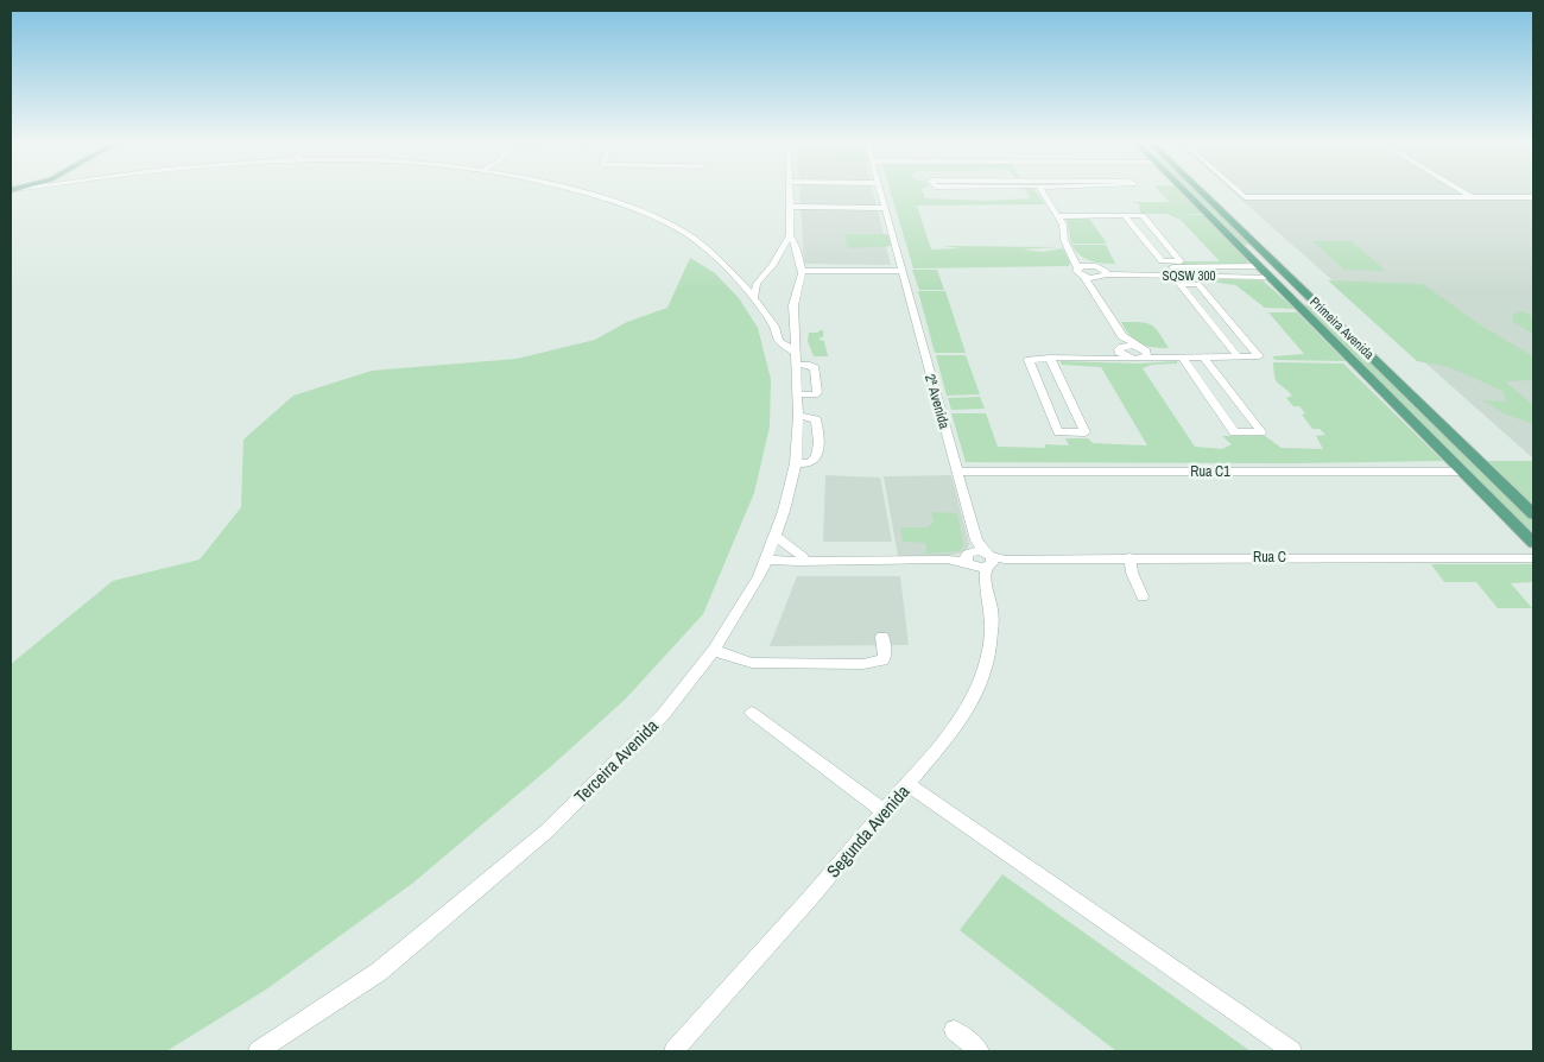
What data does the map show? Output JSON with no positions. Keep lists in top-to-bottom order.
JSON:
{
  "streets": {
    "main road": ["Primeira Avenida"],
    "street": [
      "SQSW 300",
      "2ª Avenida",
      "Rua C1",
      "Rua C",
      "Terceira Avenida",
      "Segunda Avenida"
    ]
  },
  "crossings": [
    ["SQSW 300", "Primeira Avenida"],
    ["Primeira Avenida", "Rua C1"],
    ["2ª Avenida", "Rua C1"],
    ["2ª Avenida", "Rua C"],
    ["2ª Avenida", "Segunda Avenida"],
    ["Rua C", "Segunda Avenida"]
  ]
}
